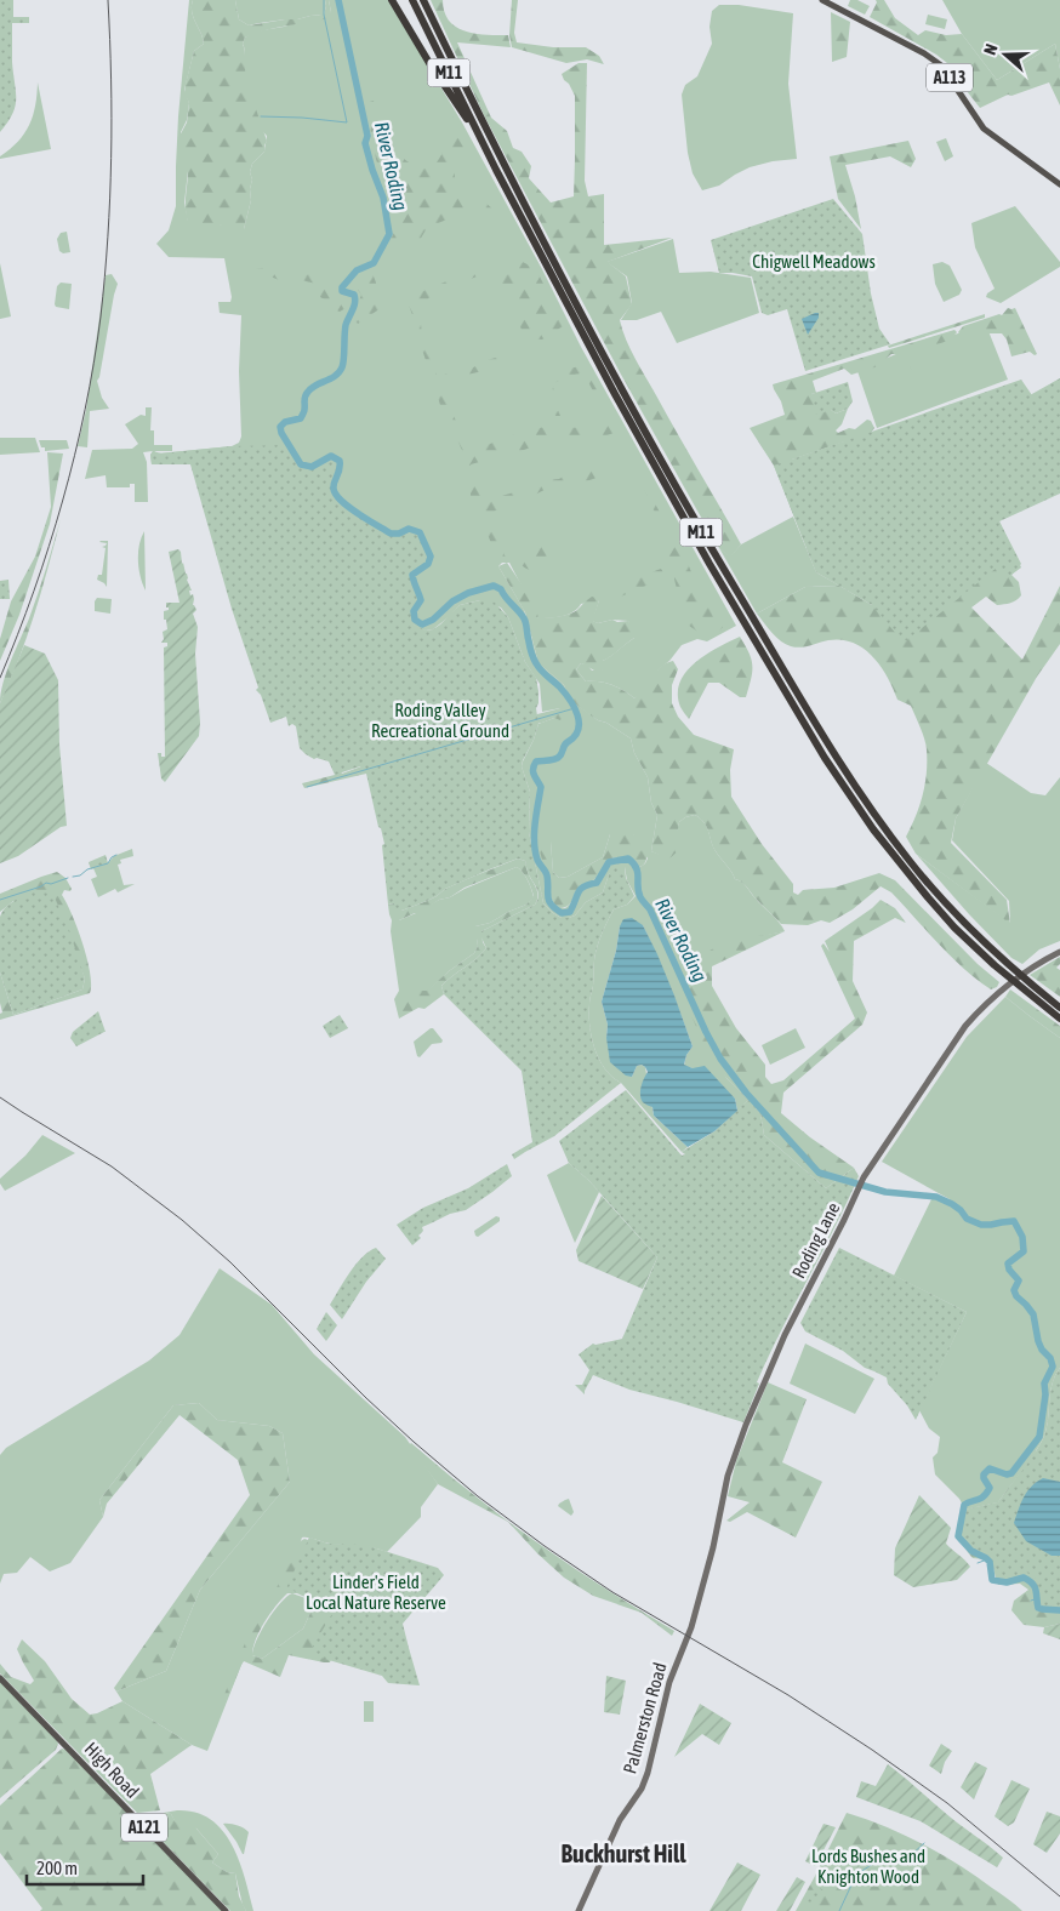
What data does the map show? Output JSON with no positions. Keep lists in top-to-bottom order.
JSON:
{
  "streets": {
    "highway": ["M11"],
    "main road": [
      "A113",
      "Roding Lane",
      "Palmerston Road",
      "High Road",
      "A121"
    ]
  },
  "crossings": [
    ["Roding Lane", "Palmerston Road"]
  ],
  "districts": ["Buckhurst Hill"],
  "water": ["River Roding"],
  "parks": [
    "Chigwell Meadows",
    "Roding Valley Recreational Ground",
    "Linder's Field Local Nature Reserve",
    "Lords Bushes and Knighton Wood"
  ],
  "scale_bar": "200 m",
  "north": "left"
}
